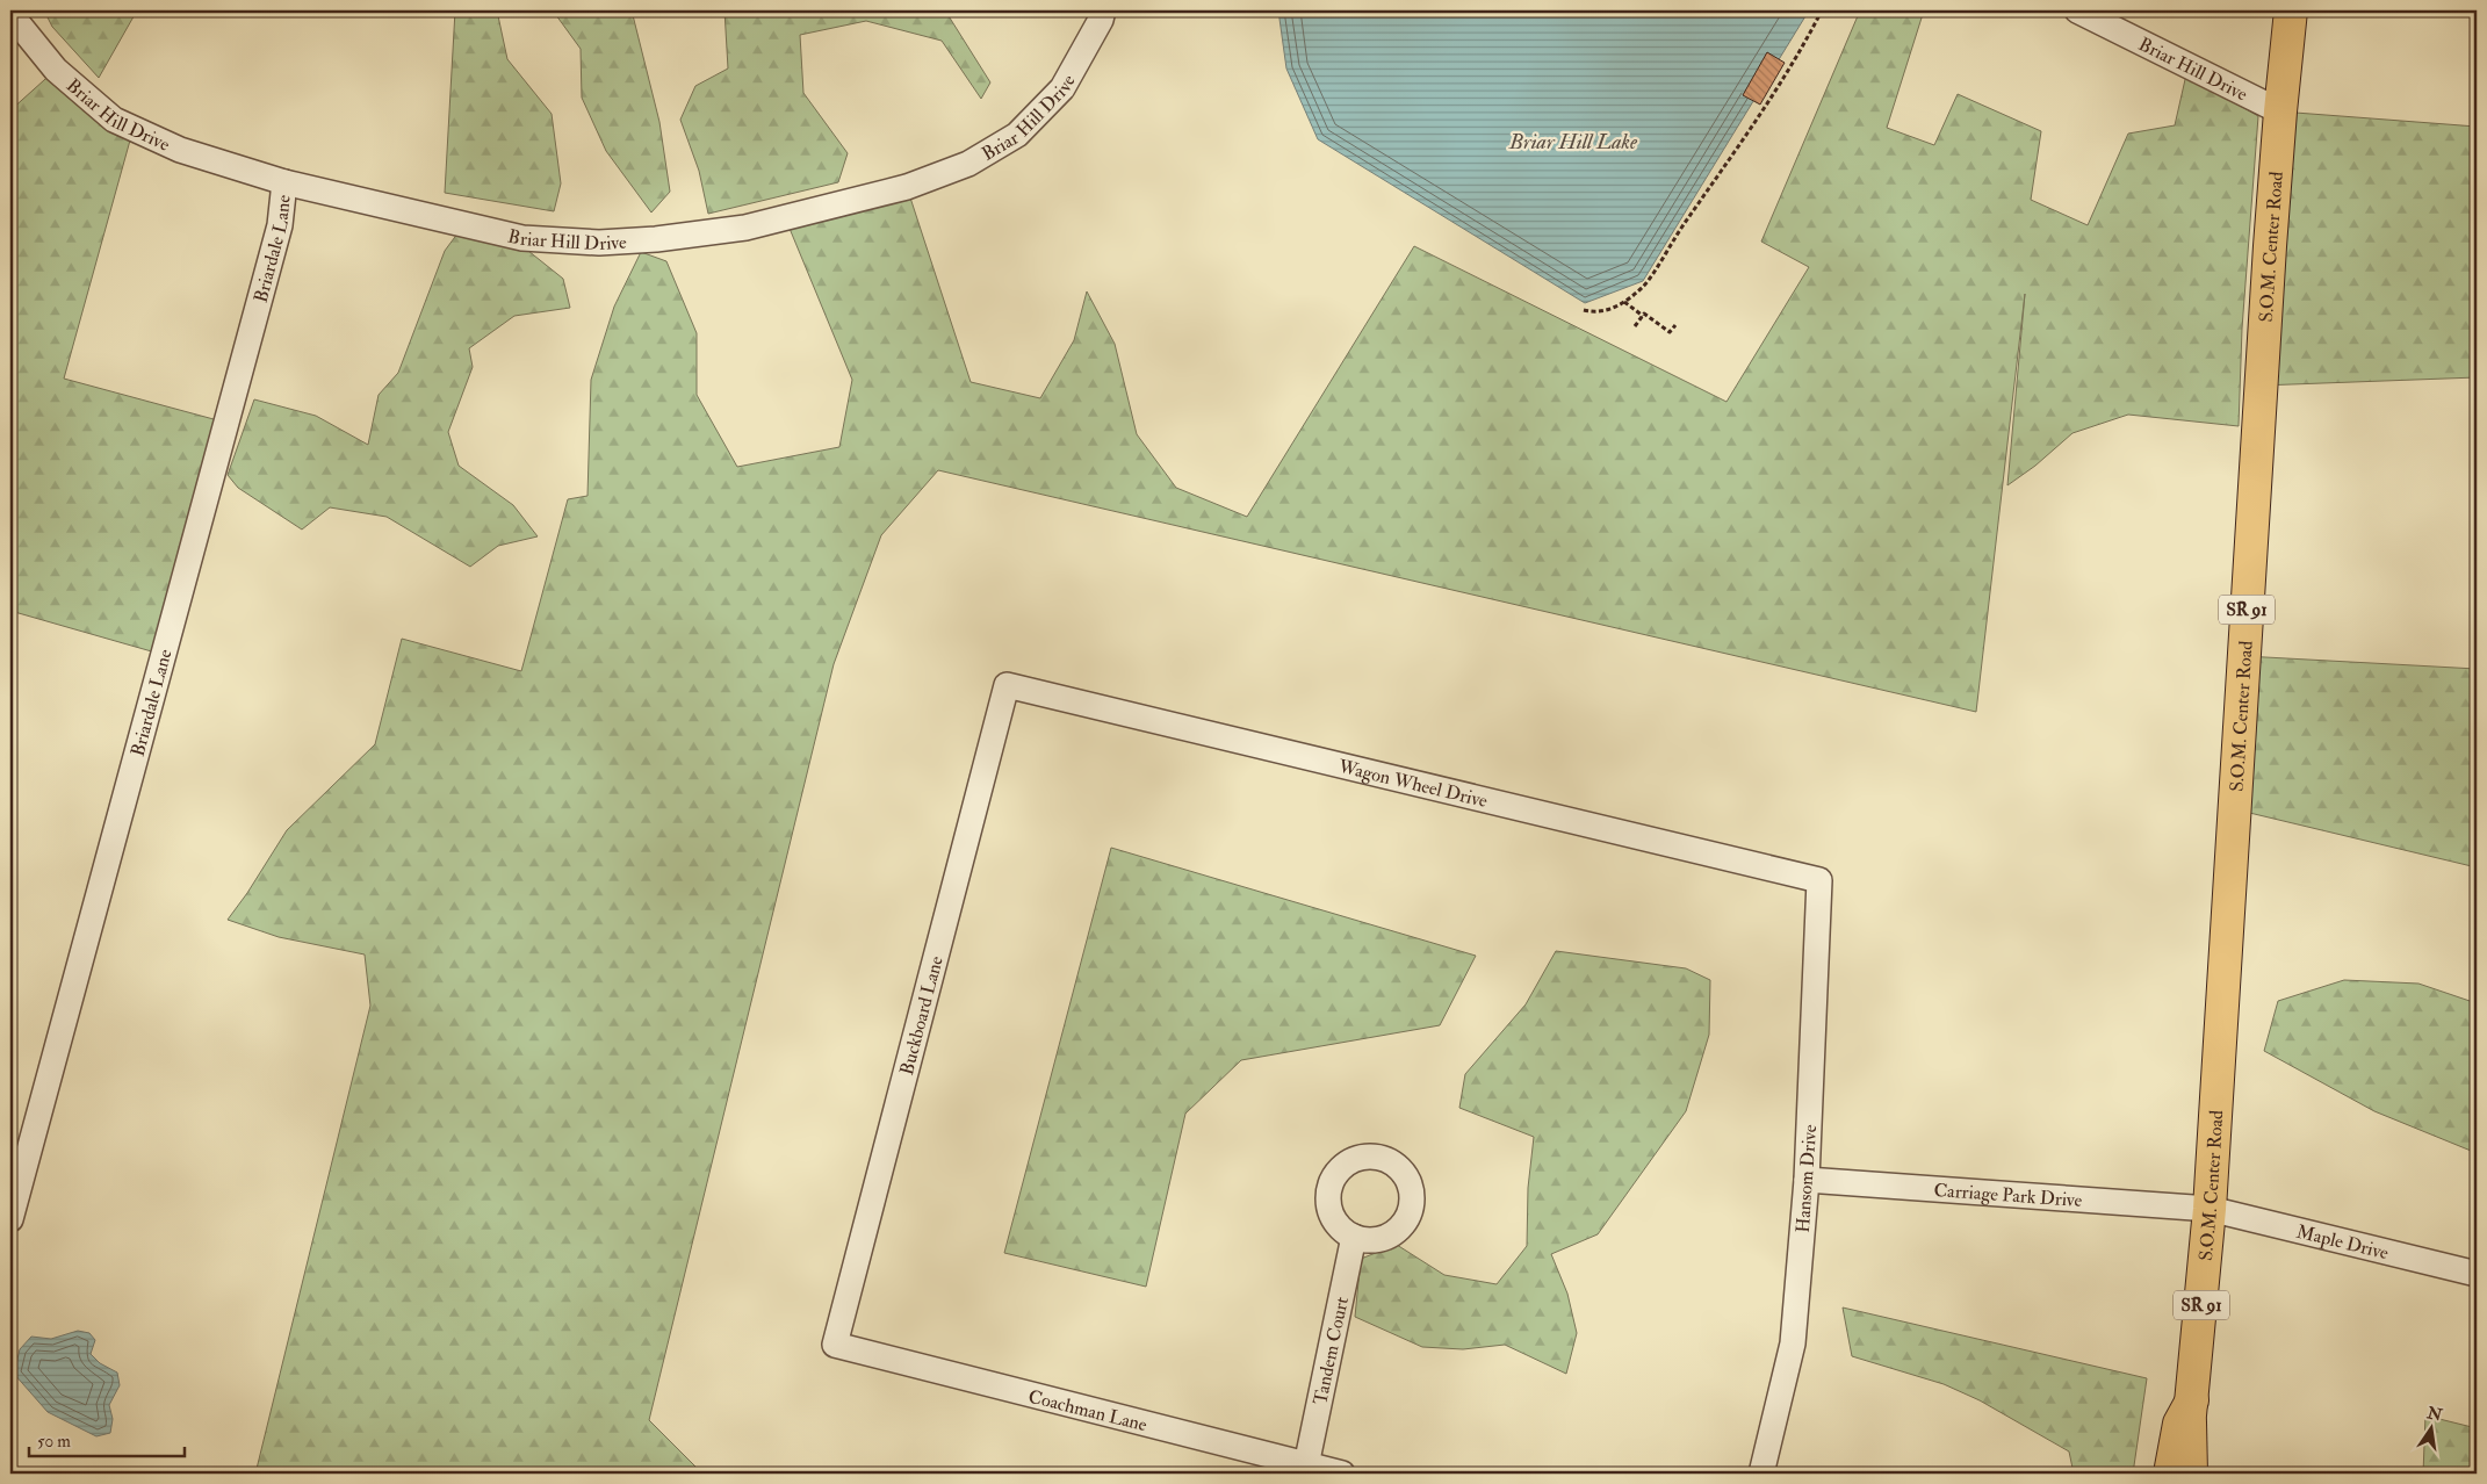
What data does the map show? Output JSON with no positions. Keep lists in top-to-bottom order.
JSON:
{
  "streets": {
    "main road": ["S.O.M. Center Road", "SR 91"],
    "street": [
      "Briar Hill Drive",
      "Briardale Lane",
      "Wagon Wheel Drive",
      "Buckboard Lane",
      "Hansom Drive",
      "Carriage Park Drive",
      "Maple Drive",
      "Tandem Court",
      "Coachman Lane"
    ]
  },
  "crossings": [
    ["Briar Hill Drive", "Briardale Lane"],
    ["Briar Hill Drive", "S.O.M. Center Road"],
    ["S.O.M. Center Road", "Carriage Park Drive"],
    ["S.O.M. Center Road", "Maple Drive"],
    ["Wagon Wheel Drive", "Buckboard Lane"],
    ["Wagon Wheel Drive", "Hansom Drive"],
    ["Buckboard Lane", "Coachman Lane"],
    ["Hansom Drive", "Carriage Park Drive"],
    ["Carriage Park Drive", "Maple Drive"],
    ["Tandem Court", "Coachman Lane"]
  ],
  "water": ["Briar Hill Lake"],
  "scale_bar": "50 m",
  "north": "top"
}
